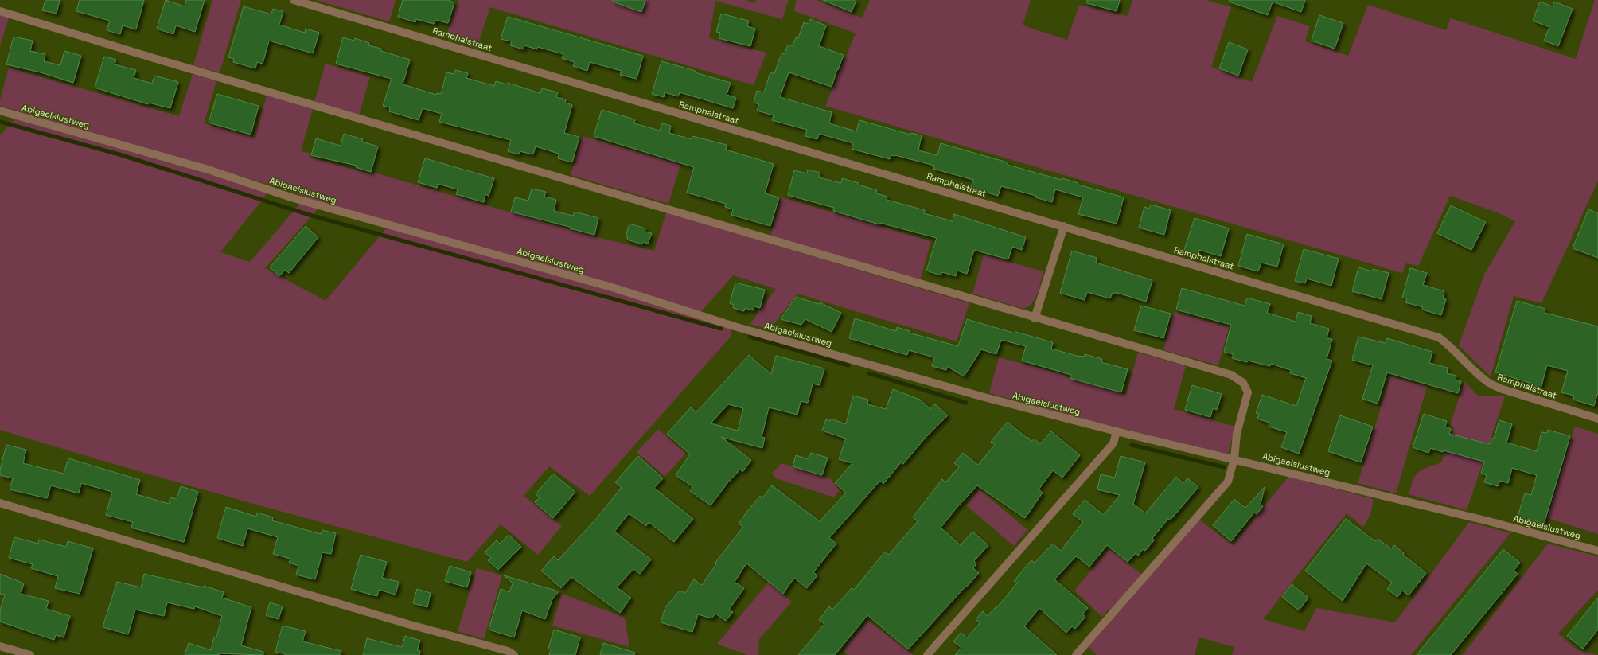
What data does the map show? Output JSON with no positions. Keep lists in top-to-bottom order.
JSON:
{
  "streets": {
    "street": ["Ramphalstraat", "Abigaelslustweg"]
  }
}
